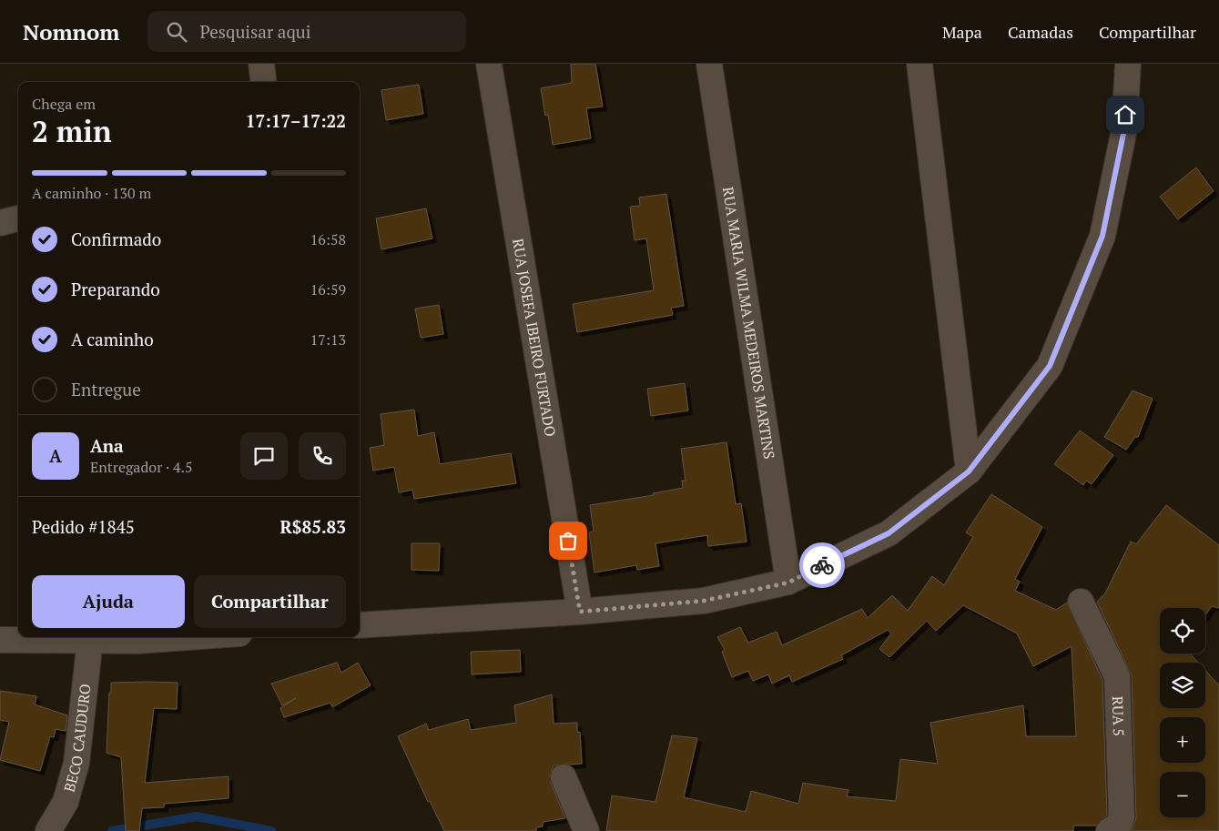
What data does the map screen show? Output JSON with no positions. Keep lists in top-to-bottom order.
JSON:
{
  "streets": {
    "street": [
      "RUA MARIA WILMA MEDEIROS MARTINS",
      "RUA JOSEFA IBEIRO FURTADO",
      "RUA 5",
      "BECO CAUDURO"
    ]
  },
  "page": {
    "header": "Nomnom",
    "search": "Pesquisar aqui",
    "nav": ["Mapa", "Camadas", "Compartilhar"],
    "heading": ["2 min", "Chega em", "17:17–17:22"],
    "panel": [
      "Ana",
      "Entregador · 4.5",
      "Pedido #1845",
      "R$85.83"
    ],
    "bar": "A caminho · 130 m",
    "list": [
      ["Confirmado", "16:58"],
      ["Preparando", "16:59"],
      ["A caminho", "17:13"],
      "Entregue"
    ],
    "round": "A",
    "buttons": ["Ajuda", "Compartilhar"],
    "map_buttons": ["+", "−"]
  }
}
